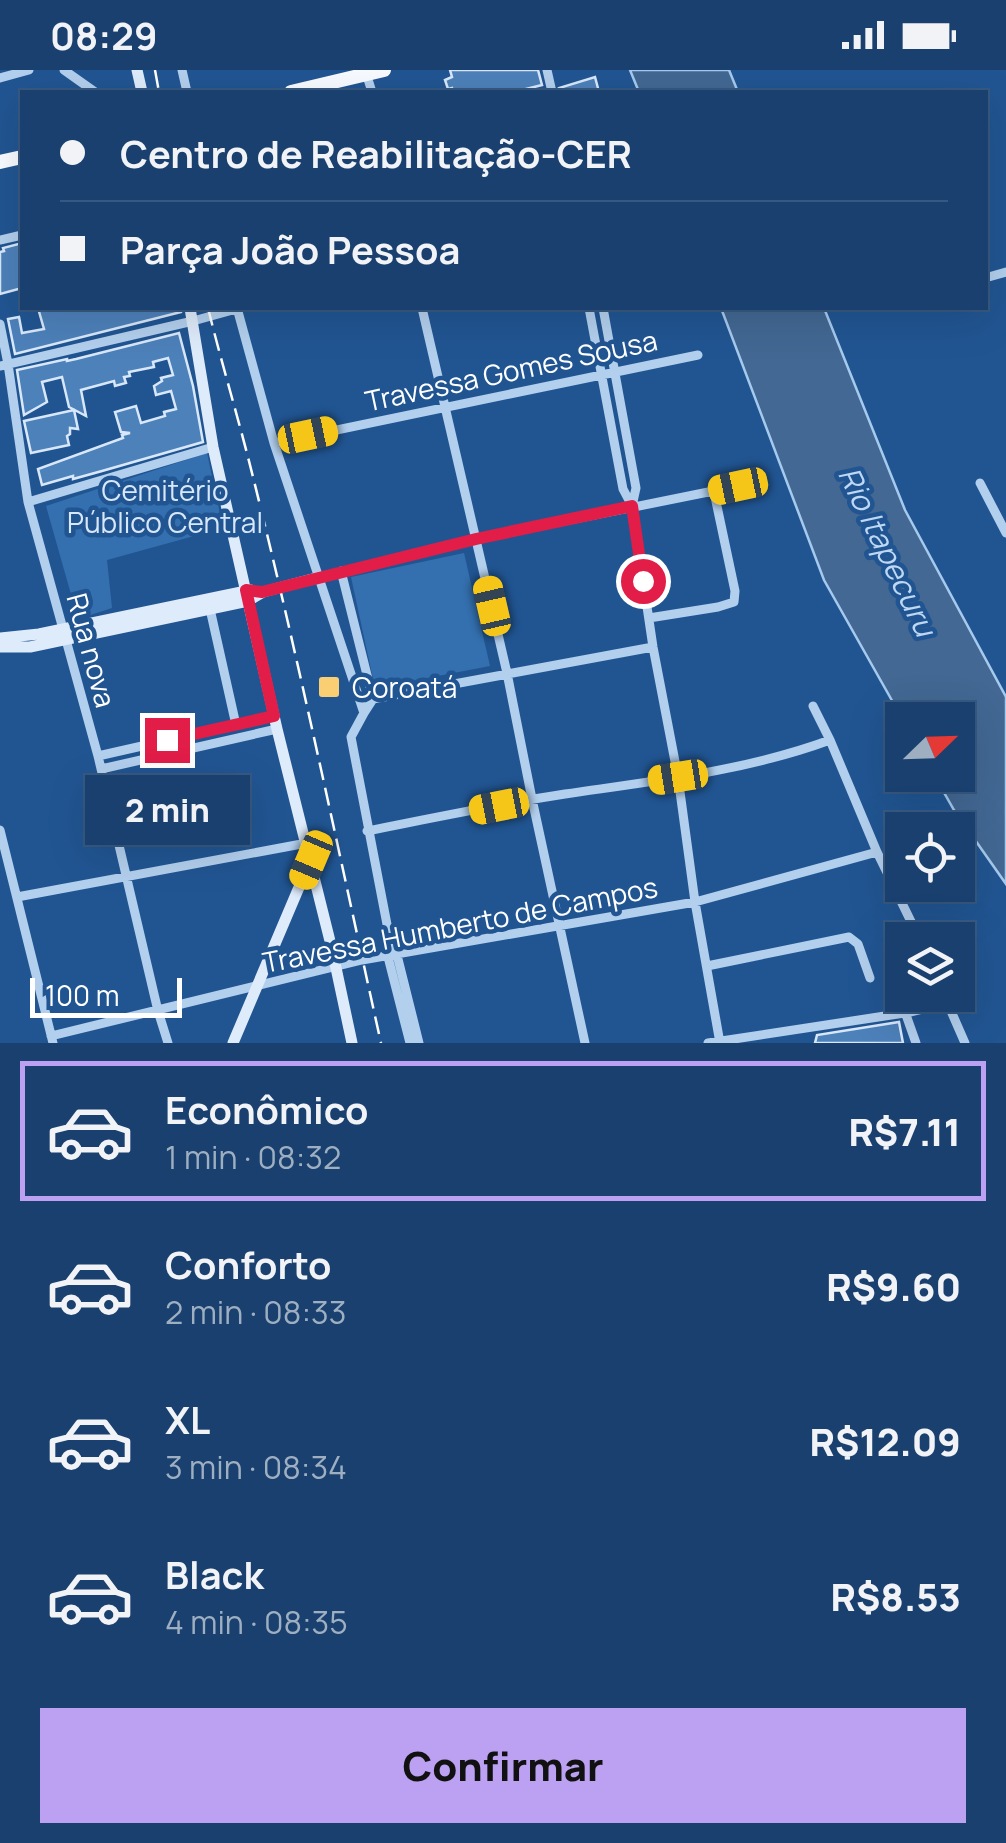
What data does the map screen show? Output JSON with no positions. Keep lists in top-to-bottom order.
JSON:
{
  "streets": {
    "street": ["Travessa Gomes Sousa", "Rua nova", "Travessa Humberto de Campos"]
  },
  "crossings": [
    ["Rua nova", "Travessa Humberto de Campos"]
  ],
  "water": ["Rio Itapecuru"],
  "parks": ["Cemitério Público Central"],
  "places": {
    "transit": ["Coroatá"]
  },
  "scale_bar": "100 m",
  "north": "top right",
  "page": {
    "status": "08:29",
    "banner": ["Centro de Reabilitação-CER", "Parça João Pessoa"],
    "bubble": "2 min",
    "scale": "100 m",
    "list": [
      {
        "name": "Econômico",
        "note": "1 min · 08:32",
        "value": "R$7.11"
      },
      {
        "name": "Conforto",
        "note": "2 min · 08:33",
        "value": "R$9.60"
      },
      {
        "name": "XL",
        "note": "3 min · 08:34",
        "value": "R$12.09"
      },
      {
        "name": "Black",
        "note": "4 min · 08:35",
        "value": "R$8.53"
      }
    ],
    "buttons": "Confirmar"
  }
}
